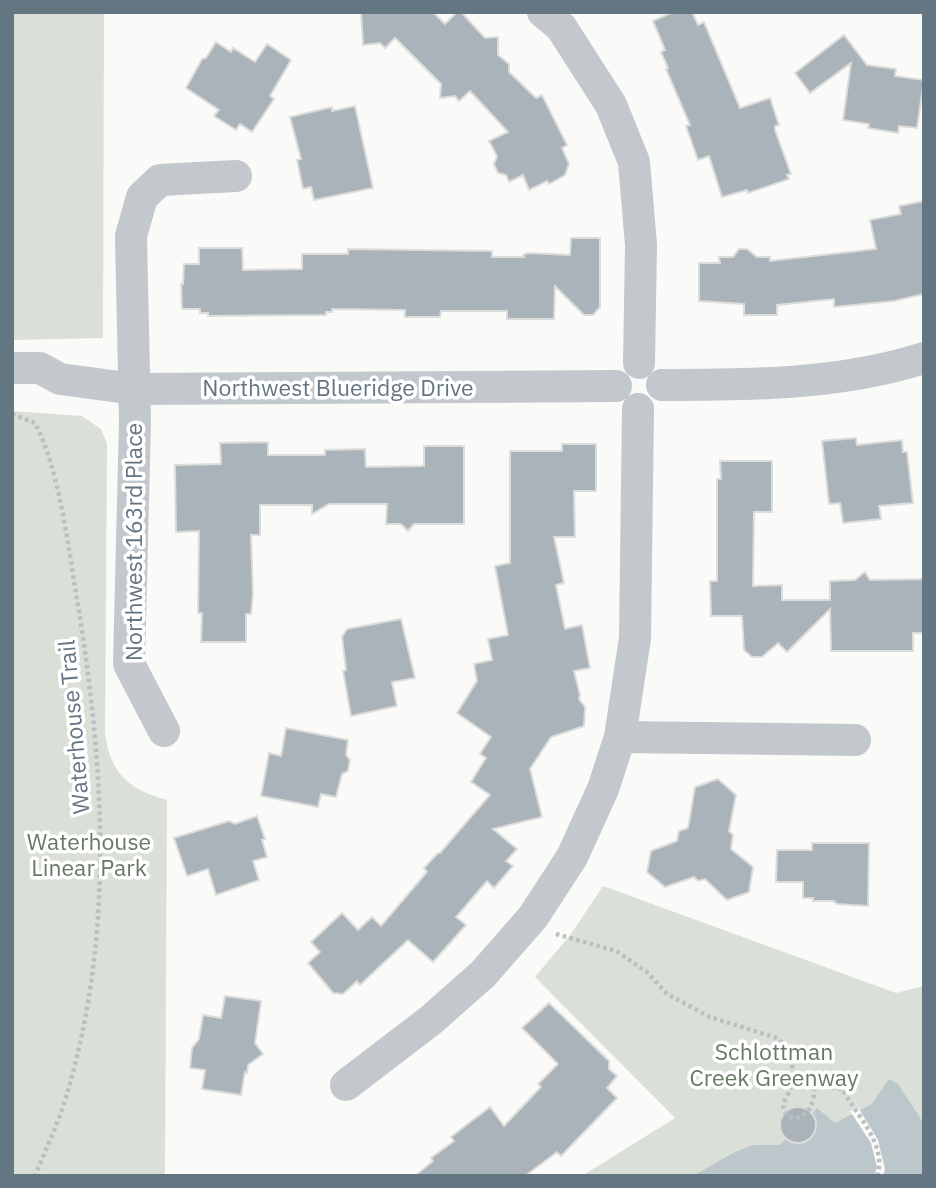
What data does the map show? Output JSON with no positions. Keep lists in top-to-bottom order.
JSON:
{
  "streets": {
    "street": ["Northwest Blueridge Drive", "Northwest 163rd Place"],
    "path": ["Waterhouse Trail"]
  },
  "crossings": [
    ["Northwest Blueridge Drive", "Northwest 163rd Place"]
  ],
  "parks": ["Waterhouse Linear Park", "Schlottman Creek Greenway"]
}
